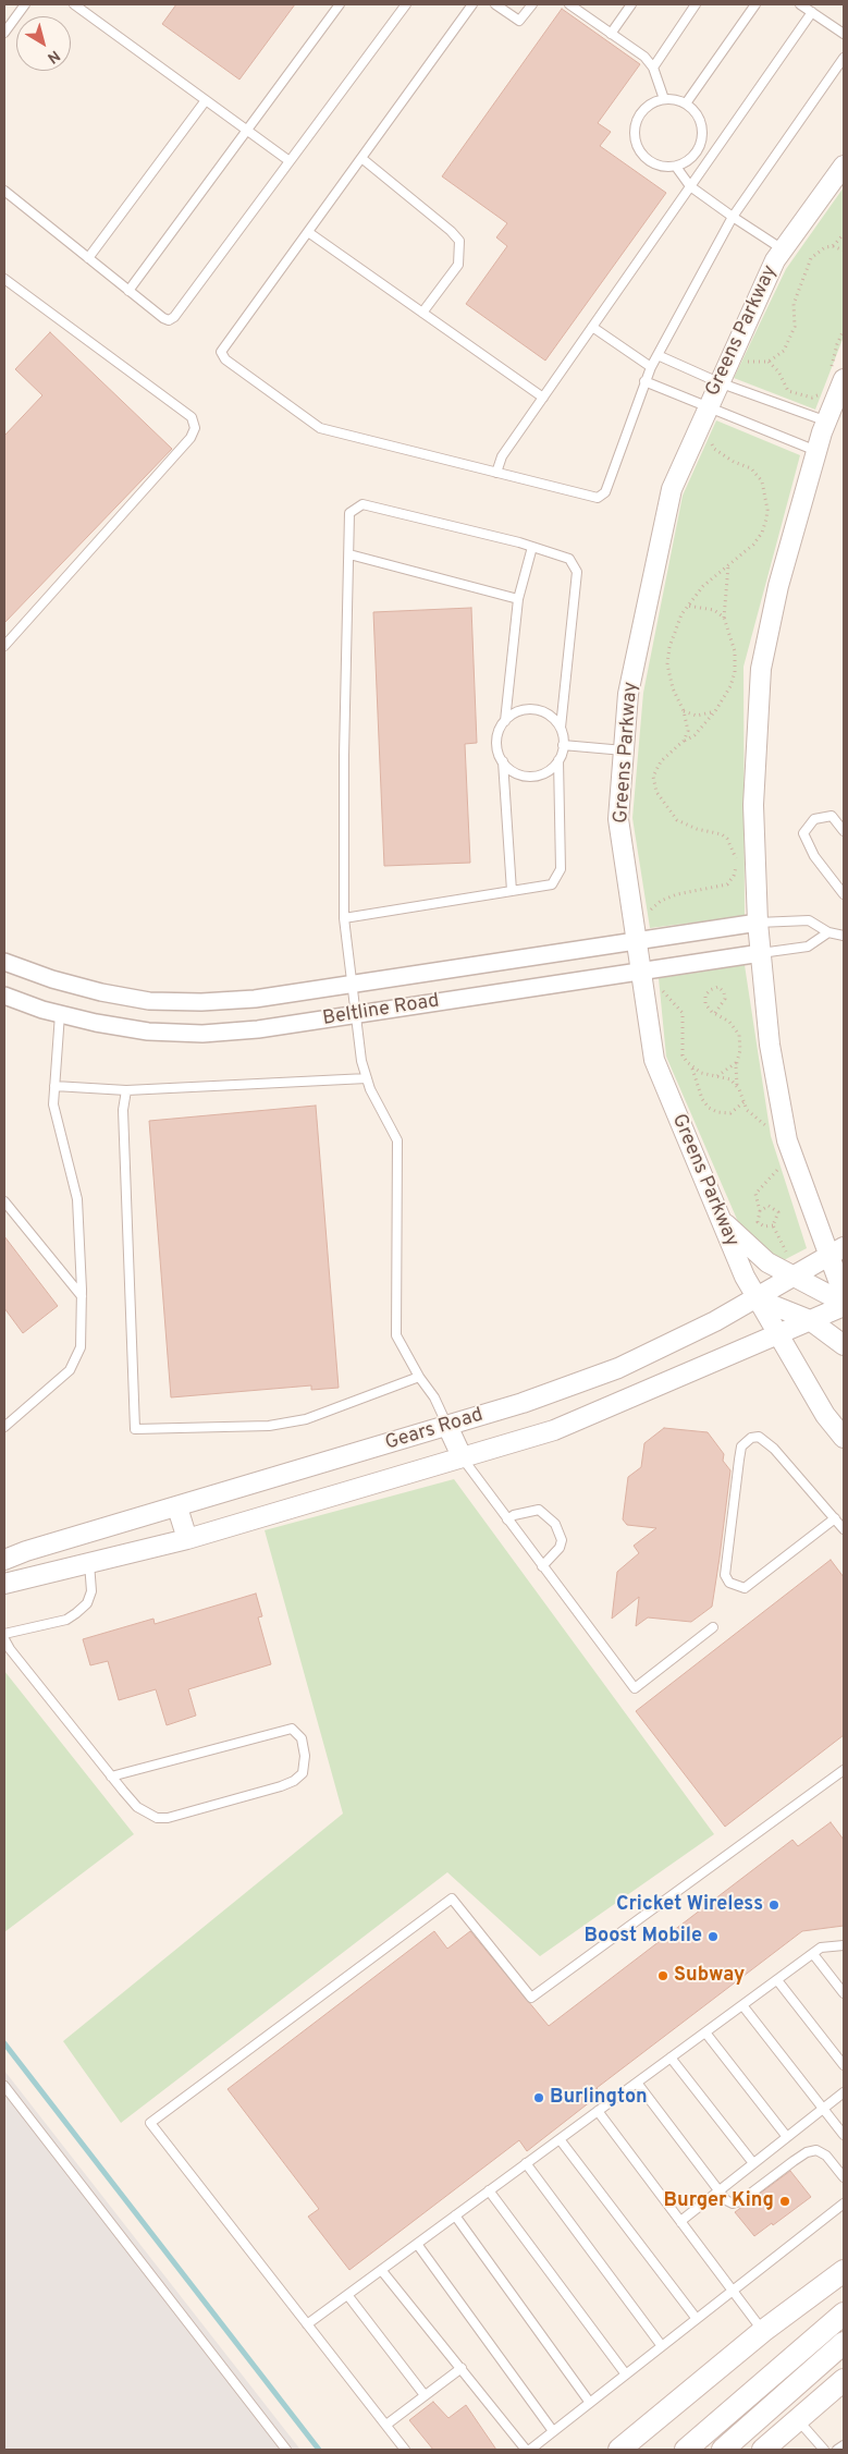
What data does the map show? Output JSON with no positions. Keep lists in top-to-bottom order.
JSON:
{
  "streets": {
    "street": ["Greens Parkway", "Beltline Road", "Gears Road"]
  },
  "crossings": [
    ["Greens Parkway", "Beltline Road"],
    ["Greens Parkway", "Gears Road"]
  ],
  "places": [
    "Cricket Wireless",
    "Boost Mobile",
    "Subway",
    "Burlington",
    "Burger King"
  ],
  "north": "bottom right"
}
